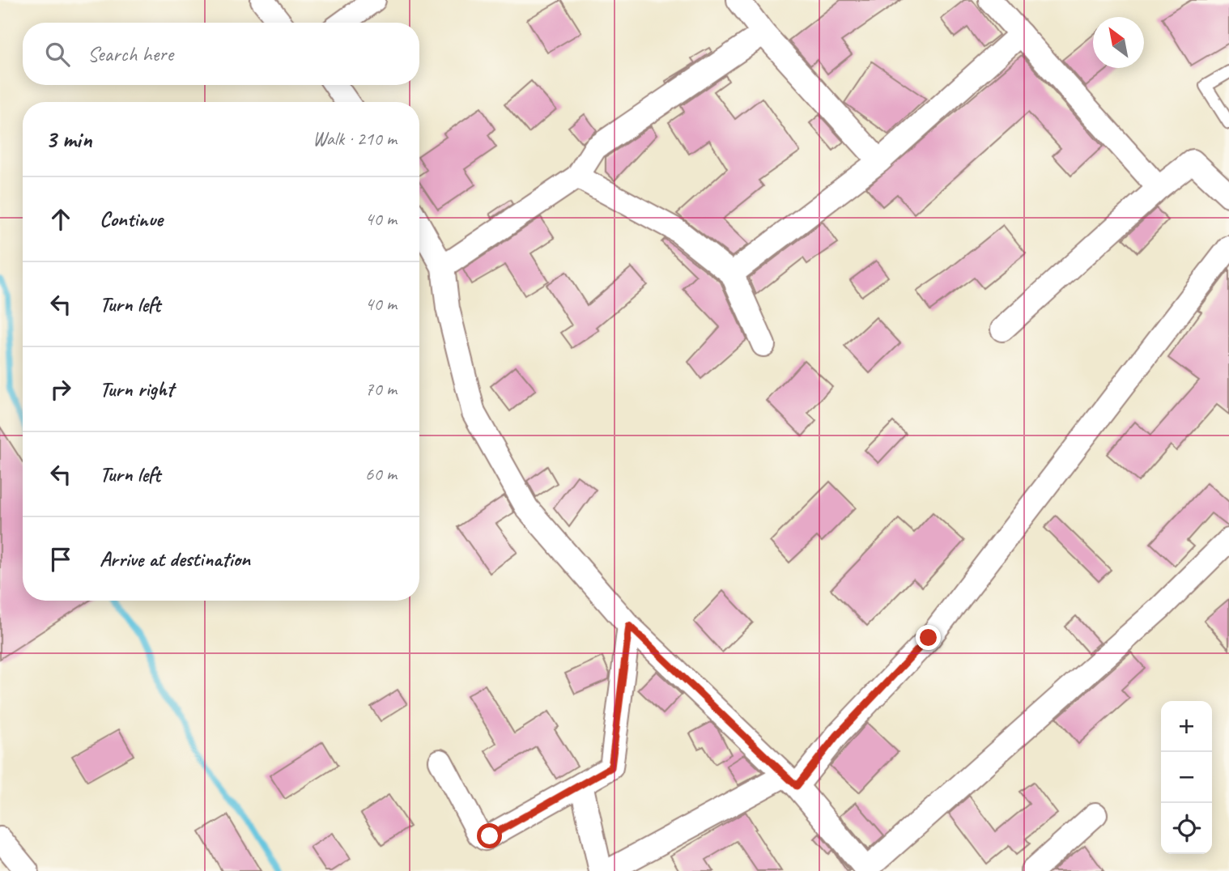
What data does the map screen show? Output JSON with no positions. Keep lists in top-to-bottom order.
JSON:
{
  "north": "top left",
  "page": {
    "search": "Search here",
    "heading": ["3 min", "Walk · 210 m"],
    "list": [
      ["Continue", "40 m"],
      ["Turn left", "40 m"],
      ["Turn right", "70 m"],
      ["Turn left", "60 m"],
      "Arrive at destination"
    ],
    "map_buttons": ["+", "−"]
  }
}
